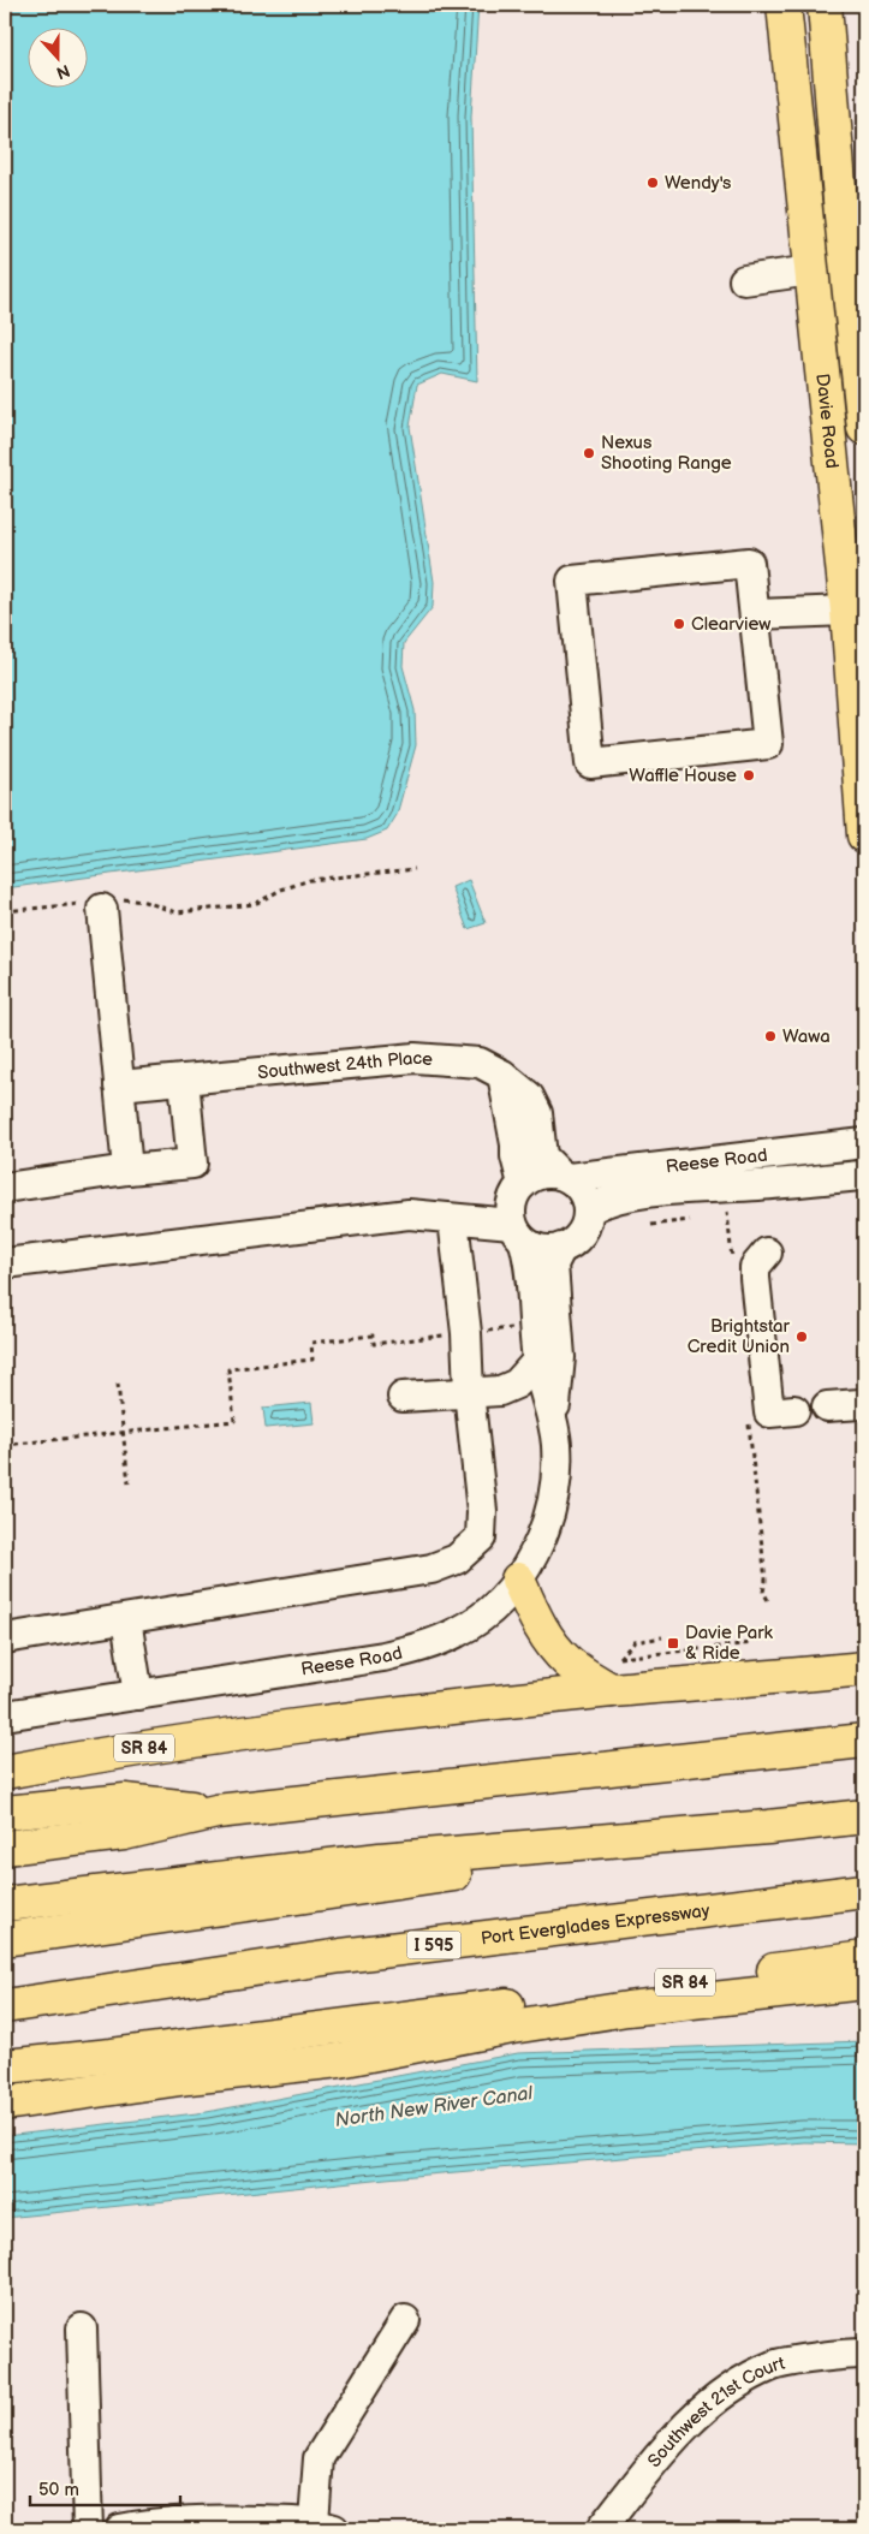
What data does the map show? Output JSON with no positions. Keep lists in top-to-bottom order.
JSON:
{
  "streets": {
    "main road": [
      "Davie Road",
      "SR 84",
      "Port Everglades Expressway",
      "I 595"
    ],
    "street": ["Southwest 24th Place", "Reese Road", "Southwest 21st Court"]
  },
  "crossings": [
    ["Southwest 24th Place", "Reese Road"]
  ],
  "water": ["North New River Canal"],
  "places": {
    "other": [
      "Wendy's",
      "Nexus Shooting Range",
      "Clearview",
      "Waffle House",
      "Wawa",
      "Brightstar Credit Union"
    ],
    "transit": ["Davie Park & Ride"]
  },
  "scale_bar": "50 m",
  "north": "bottom"
}
